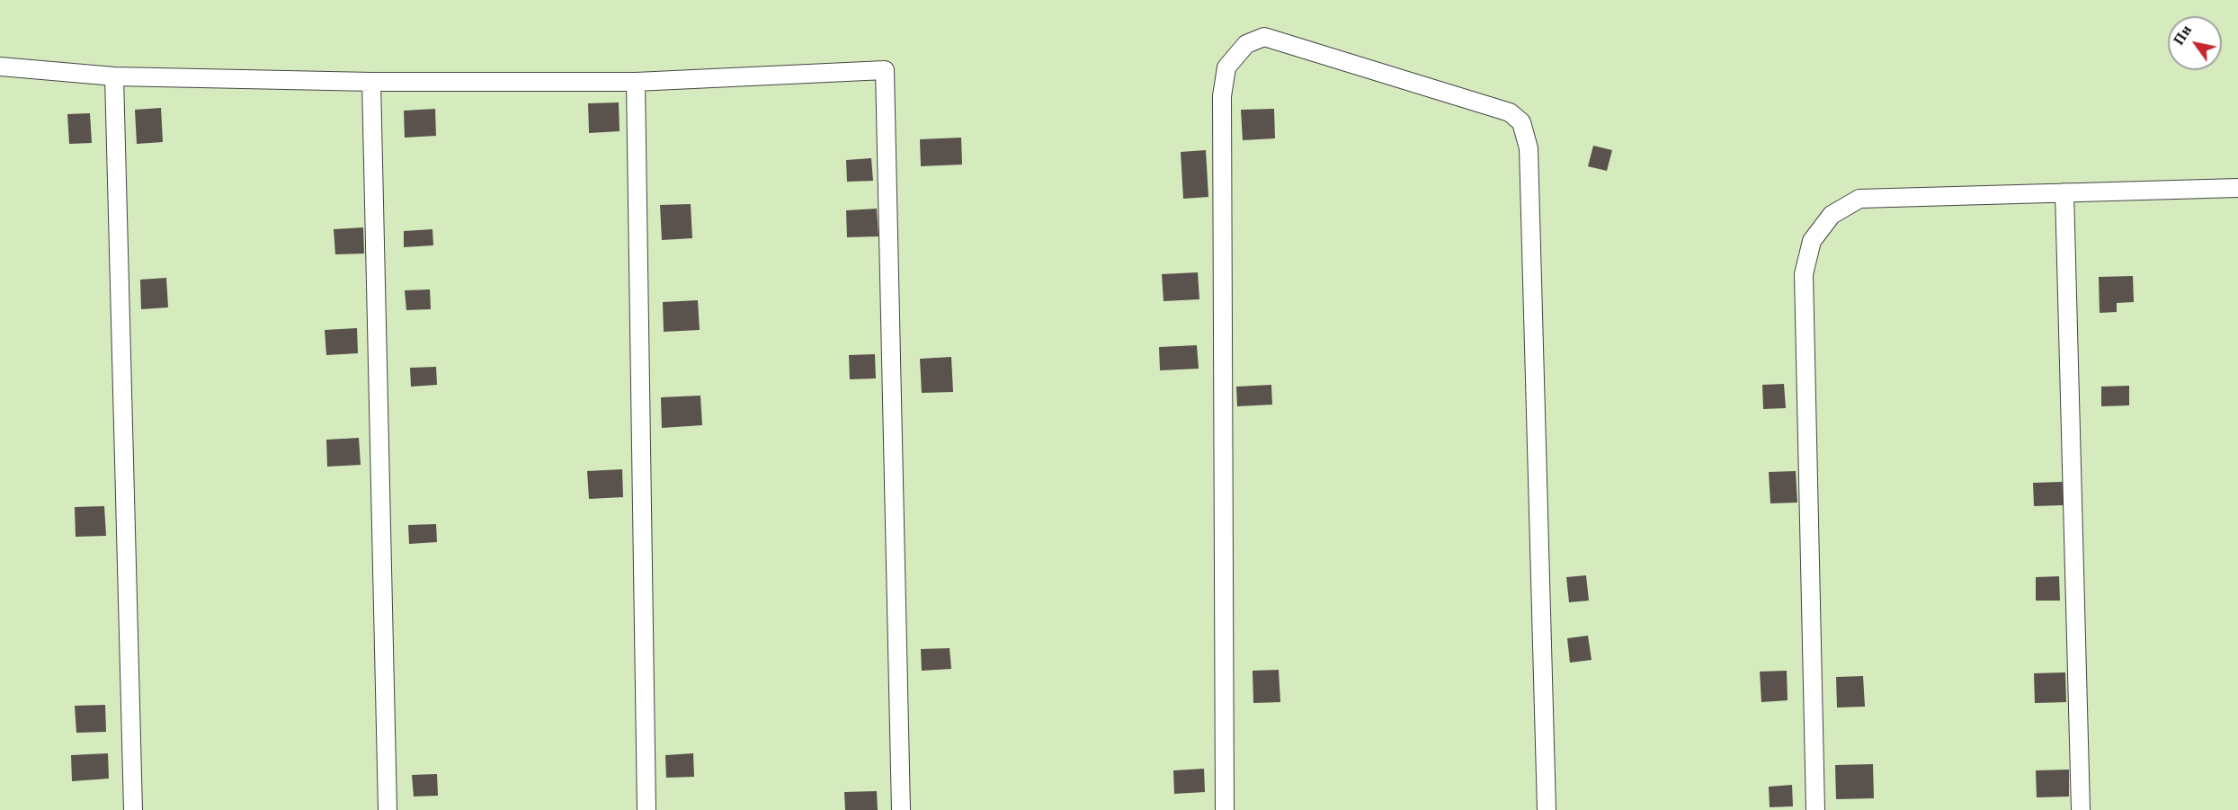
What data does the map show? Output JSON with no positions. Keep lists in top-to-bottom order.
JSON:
{
  "north": "top left"
}
